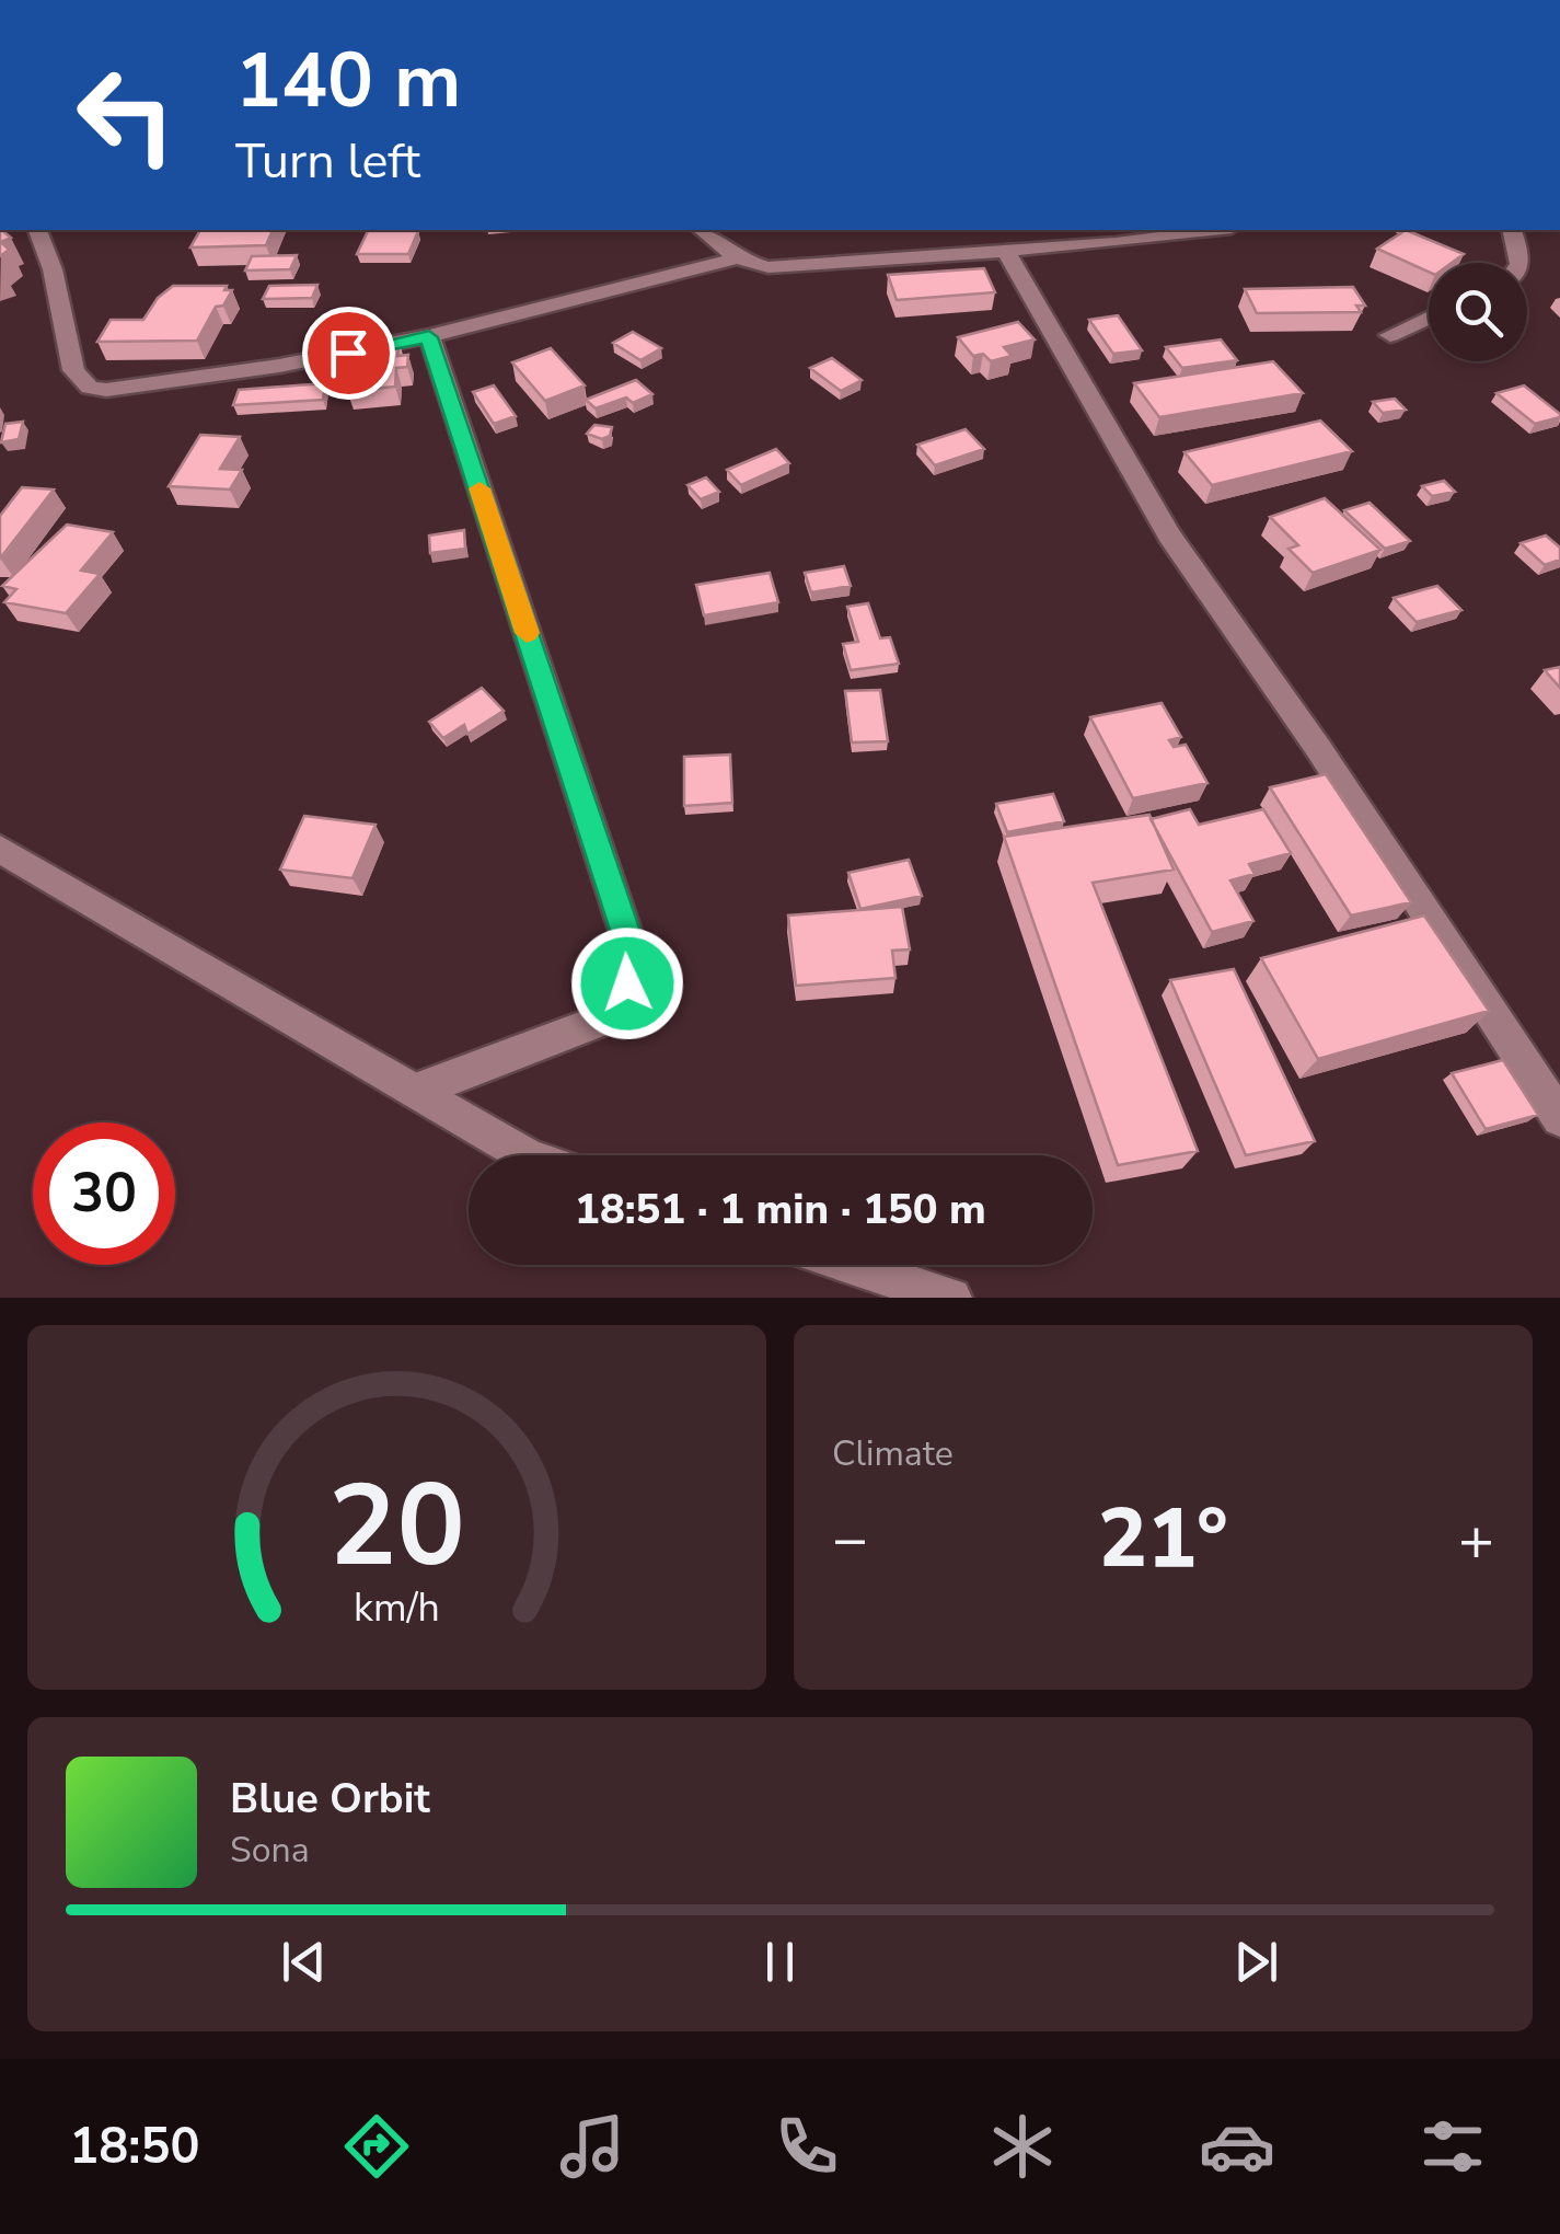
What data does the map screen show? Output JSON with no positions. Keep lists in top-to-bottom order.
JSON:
{
  "page": {
    "turn": ["140 m", "Turn left"],
    "limit": "30",
    "trip": "18:51 · 1 min · 150 m",
    "tile": "Climate",
    "heat": ["−", "21°", "+"],
    "song": ["Blue Orbit", "Sona"],
    "tabs": "18:50",
    "gauge": ["20", "km/h"]
  }
}
